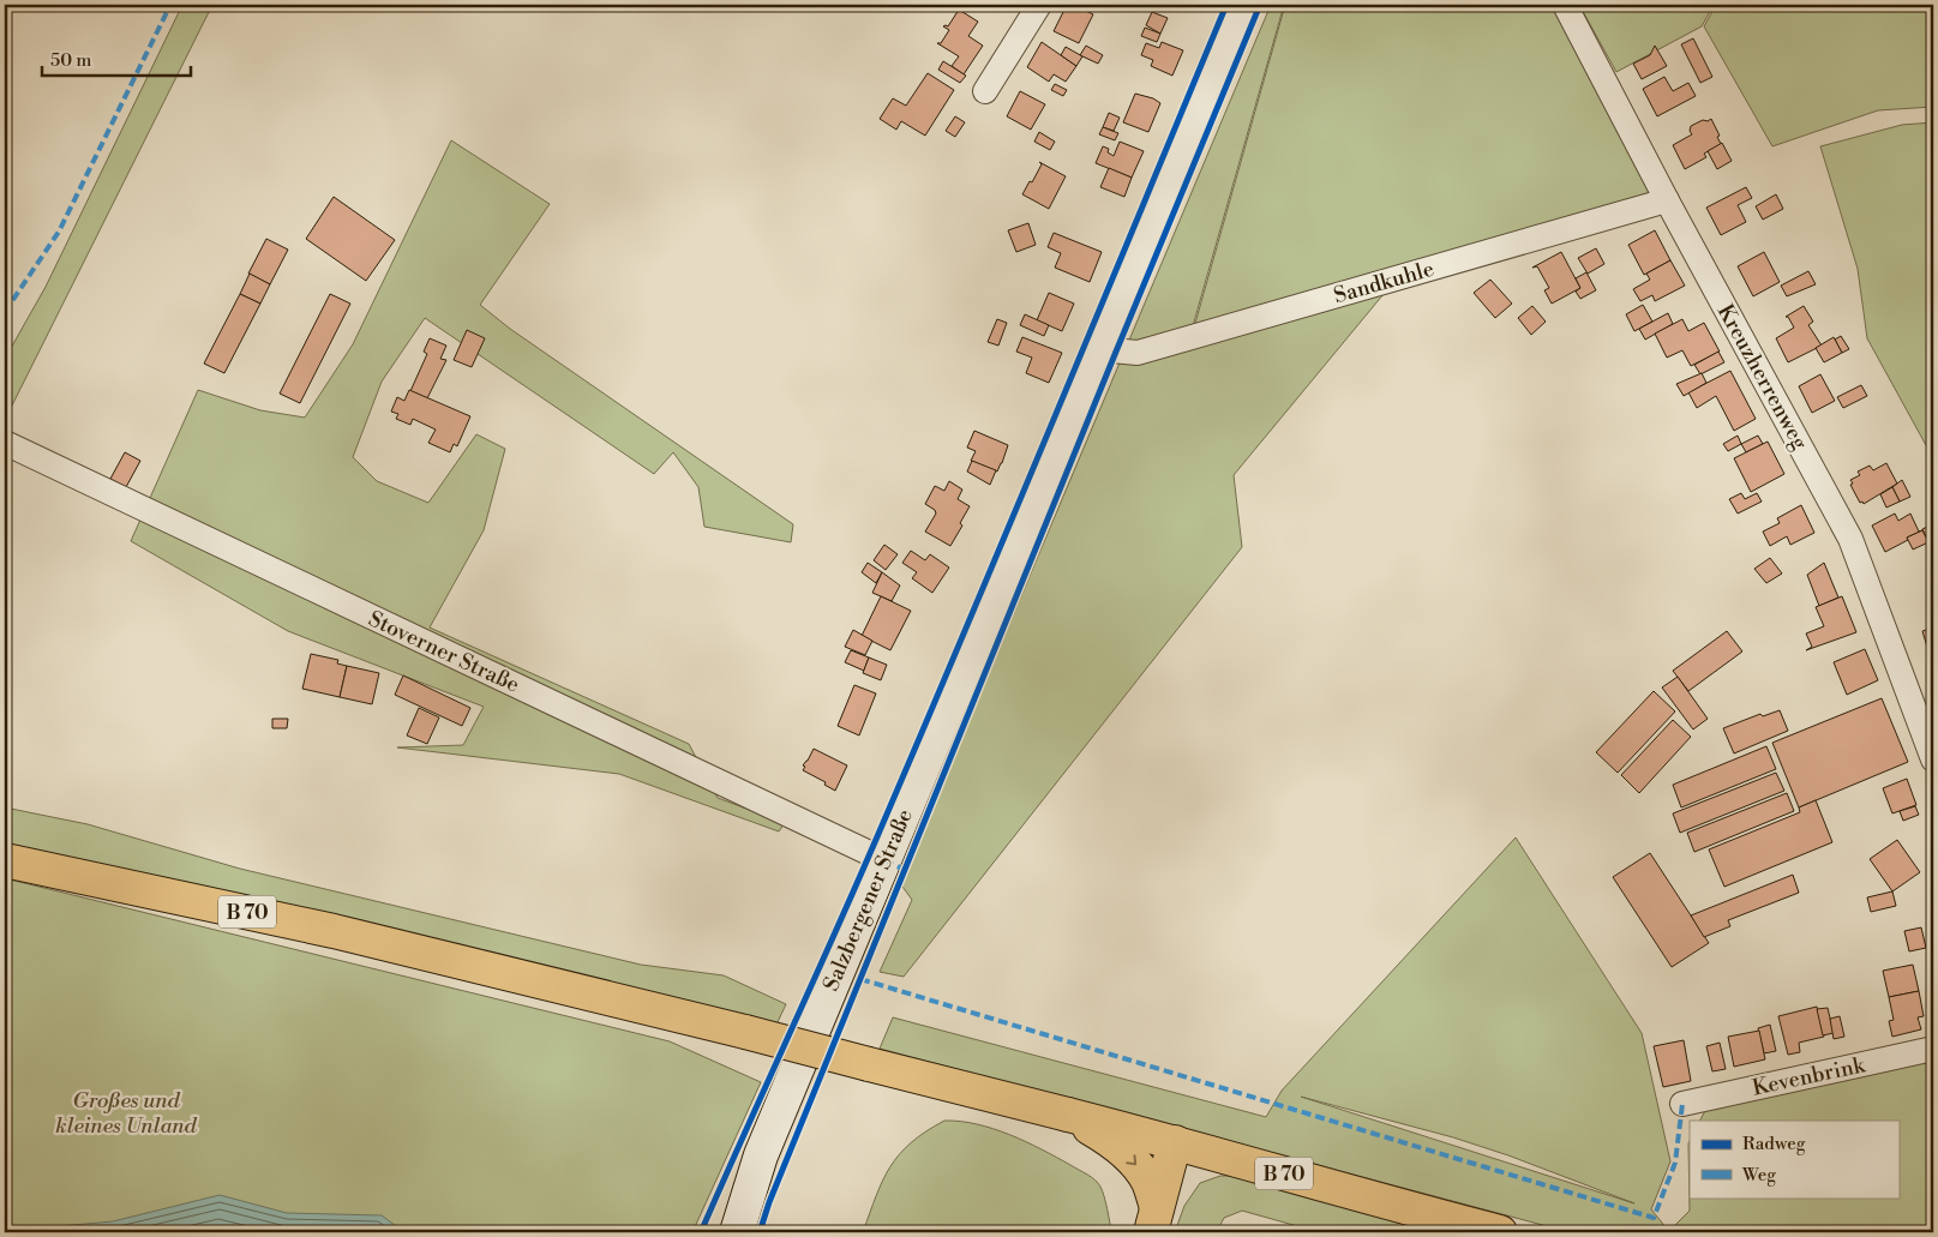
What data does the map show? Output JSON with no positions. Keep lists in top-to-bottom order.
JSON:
{
  "streets": {
    "main road": ["Salzbergener Straße", "B 70"],
    "street": [
      "Sandkuhle",
      "Kreuzherrenweg",
      "Stoverner Straße",
      "Kevenbrink"
    ]
  },
  "crossings": [
    ["Sandkuhle", "Kreuzherrenweg"],
    ["Sandkuhle", "Salzbergener Straße"],
    ["Stoverner Straße", "Salzbergener Straße"]
  ],
  "parks": ["Großes und kleines Unland"],
  "legend": ["Radweg", "Weg"],
  "scale_bar": "50 m"
}
